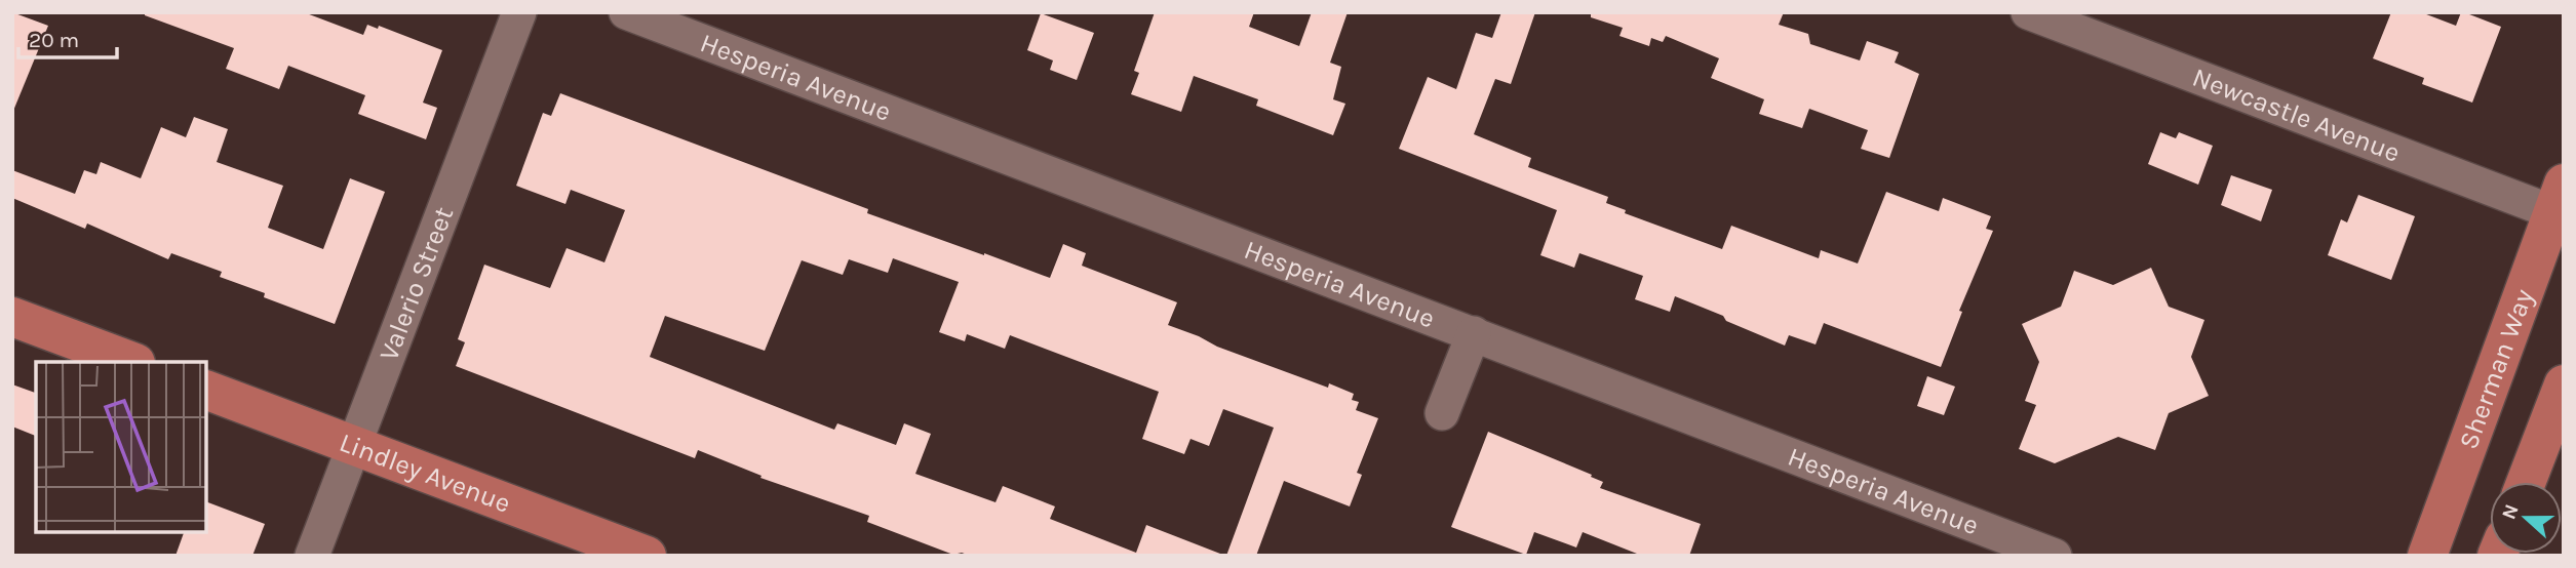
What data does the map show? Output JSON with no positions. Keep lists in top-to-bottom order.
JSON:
{
  "streets": {
    "main road": ["Sherman Way", "Lindley Avenue"],
    "street": ["Hesperia Avenue", "Newcastle Avenue", "Valerio Street"]
  },
  "crossings": [
    ["Newcastle Avenue", "Sherman Way"],
    ["Valerio Street", "Lindley Avenue"]
  ],
  "scale_bar": "20 m",
  "north": "left"
}
